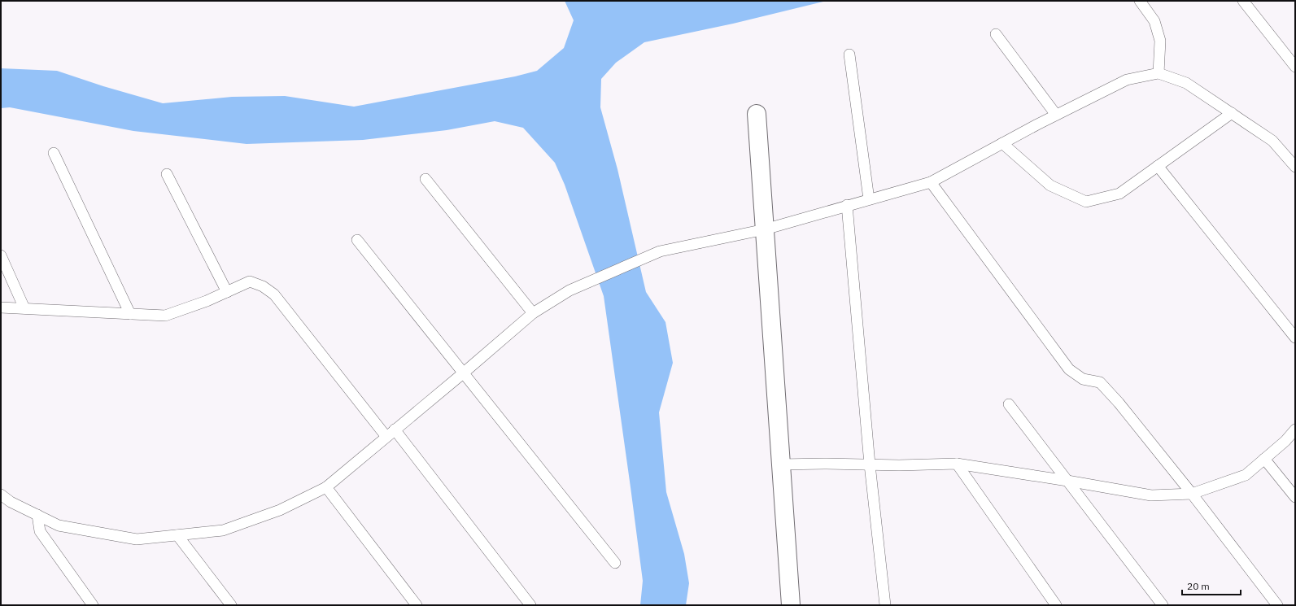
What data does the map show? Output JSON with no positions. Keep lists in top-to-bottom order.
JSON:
{
  "scale_bar": "20 m"
}
